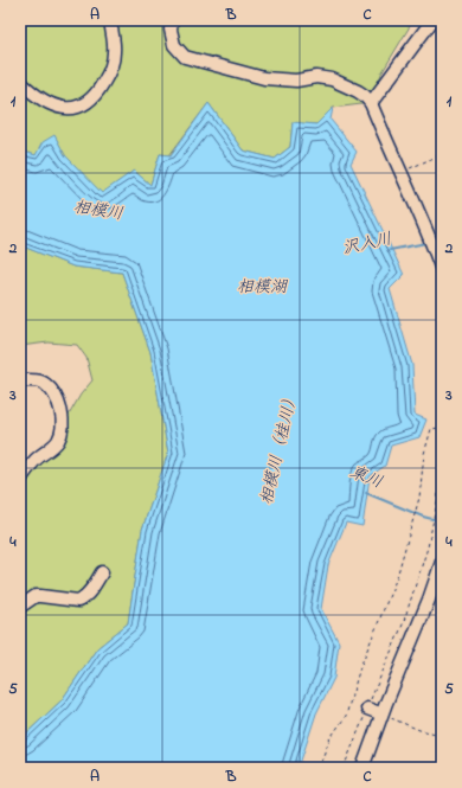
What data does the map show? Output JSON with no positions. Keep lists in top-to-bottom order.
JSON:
{
  "water": [
    "相模川",
    "沢入川",
    "相模湖",
    "相模川（桂川）",
    "東川"
  ],
  "grid": {
    "columns": ["A", "B", "C"],
    "rows": [
      "1",
      "2",
      "3",
      "4",
      "5"
    ]
  }
}
